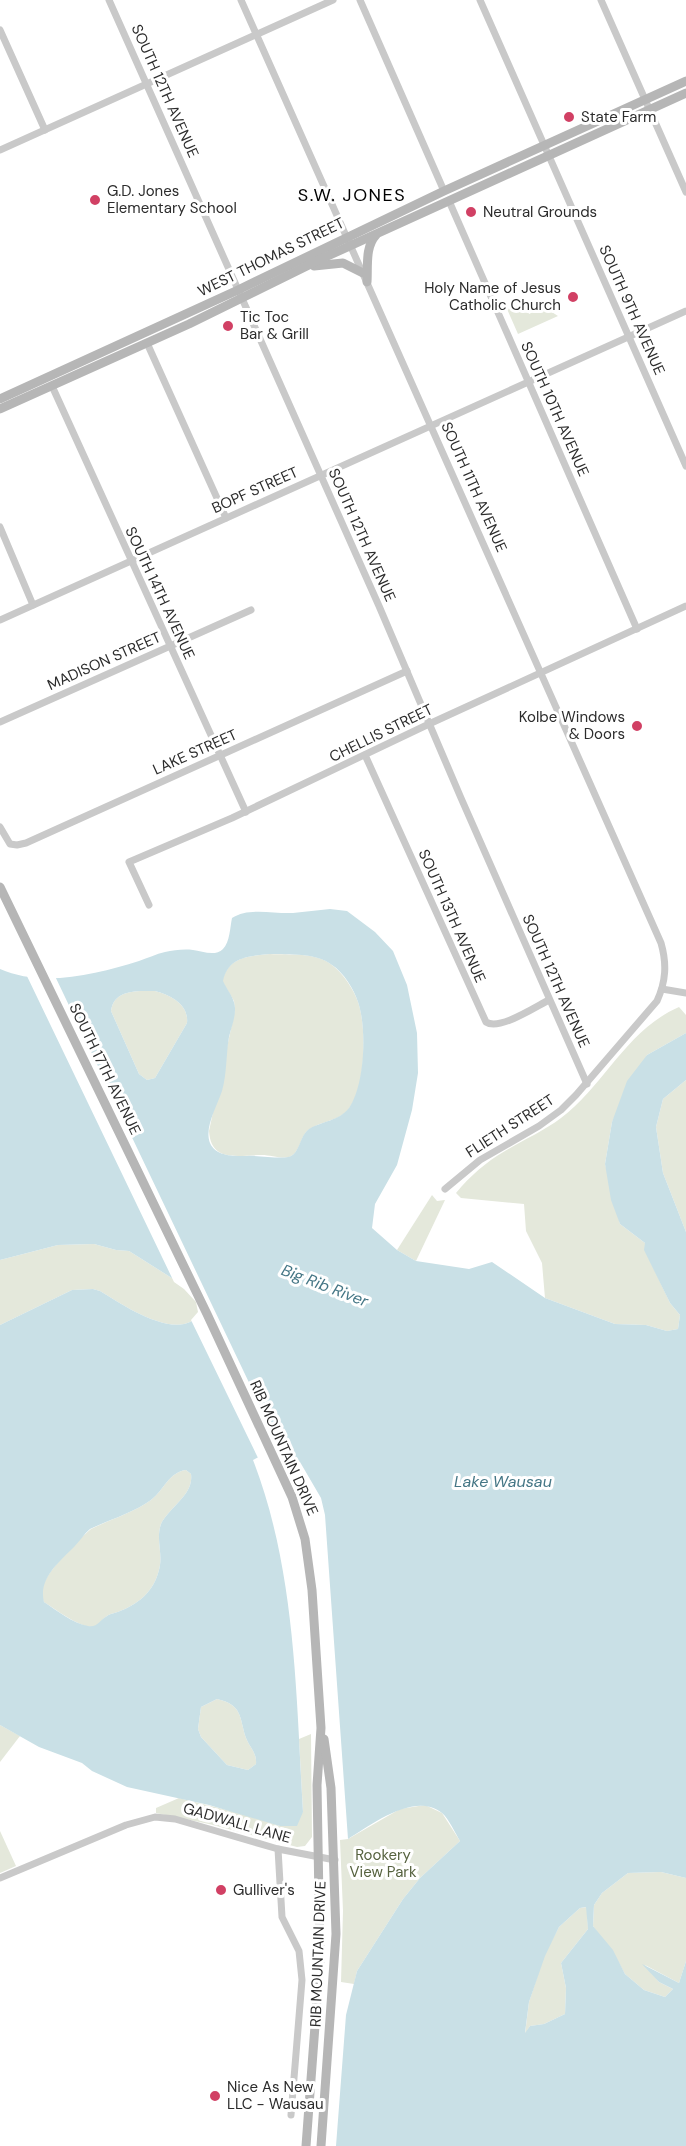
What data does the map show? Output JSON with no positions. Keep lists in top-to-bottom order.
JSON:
{
  "streets": {
    "main road": ["WEST THOMAS STREET", "SOUTH 17TH AVENUE", "RIB MOUNTAIN DRIVE"],
    "street": [
      "SOUTH 12TH AVENUE",
      "SOUTH 9TH AVENUE",
      "SOUTH 10TH AVENUE",
      "SOUTH 11TH AVENUE",
      "BOPF STREET",
      "SOUTH 14TH AVENUE",
      "MADISON STREET",
      "CHELLIS STREET",
      "LAKE STREET",
      "SOUTH 13TH AVENUE",
      "FLIETH STREET",
      "GADWALL LANE"
    ]
  },
  "crossings": [
    ["SOUTH 12TH AVENUE", "WEST THOMAS STREET"],
    ["SOUTH 12TH AVENUE", "BOPF STREET"],
    ["SOUTH 12TH AVENUE", "CHELLIS STREET"],
    ["SOUTH 12TH AVENUE", "LAKE STREET"],
    ["SOUTH 12TH AVENUE", "SOUTH 13TH AVENUE"],
    ["SOUTH 12TH AVENUE", "FLIETH STREET"],
    ["WEST THOMAS STREET", "SOUTH 9TH AVENUE"],
    ["WEST THOMAS STREET", "SOUTH 10TH AVENUE"],
    ["WEST THOMAS STREET", "SOUTH 11TH AVENUE"],
    ["WEST THOMAS STREET", "SOUTH 14TH AVENUE"],
    ["SOUTH 9TH AVENUE", "BOPF STREET"],
    ["SOUTH 10TH AVENUE", "BOPF STREET"],
    ["SOUTH 10TH AVENUE", "CHELLIS STREET"],
    ["SOUTH 11TH AVENUE", "BOPF STREET"],
    ["SOUTH 11TH AVENUE", "CHELLIS STREET"],
    ["SOUTH 11TH AVENUE", "FLIETH STREET"],
    ["BOPF STREET", "SOUTH 14TH AVENUE"],
    ["SOUTH 14TH AVENUE", "MADISON STREET"],
    ["SOUTH 14TH AVENUE", "CHELLIS STREET"],
    ["SOUTH 14TH AVENUE", "LAKE STREET"],
    ["CHELLIS STREET", "SOUTH 13TH AVENUE"],
    ["SOUTH 17TH AVENUE", "RIB MOUNTAIN DRIVE"],
    ["RIB MOUNTAIN DRIVE", "GADWALL LANE"]
  ],
  "districts": ["S.W. JONES"],
  "water": ["Big Rib River", "Lake Wausau"],
  "parks": ["Rookery View Park"],
  "places": [
    "State Farm",
    "G.D. Jones Elementary School",
    "Neutral Grounds",
    "Holy Name of Jesus Catholic Church",
    "Tic Toc Bar & Grill",
    "Kolbe Windows & Doors",
    "Gulliver's",
    "Nice As New LLC - Wausau"
  ]
}
